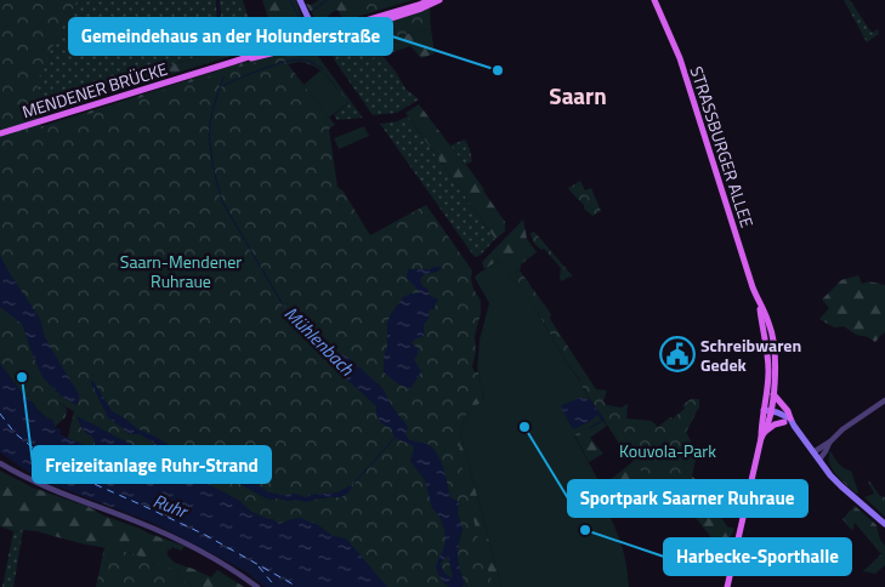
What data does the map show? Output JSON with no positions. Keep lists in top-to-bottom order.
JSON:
{
  "streets": {
    "main road": ["MENDENER BRÜCKE", "STRASSBURGER ALLEE"]
  },
  "districts": ["Saarn"],
  "water": ["Mühlenbach", "Ruhr"],
  "parks": ["Saarn-Mendener Ruhraue", "Kouvola-Park"],
  "places": {
    "other": [
      "Gemeindehaus an der Holunderstraße",
      "Freizeitanlage Ruhr-Strand",
      "Sportpark Saarner Ruhraue",
      "Harbecke-Sporthalle"
    ],
    "public building": ["Schreibwaren Gedek"]
  }
}
